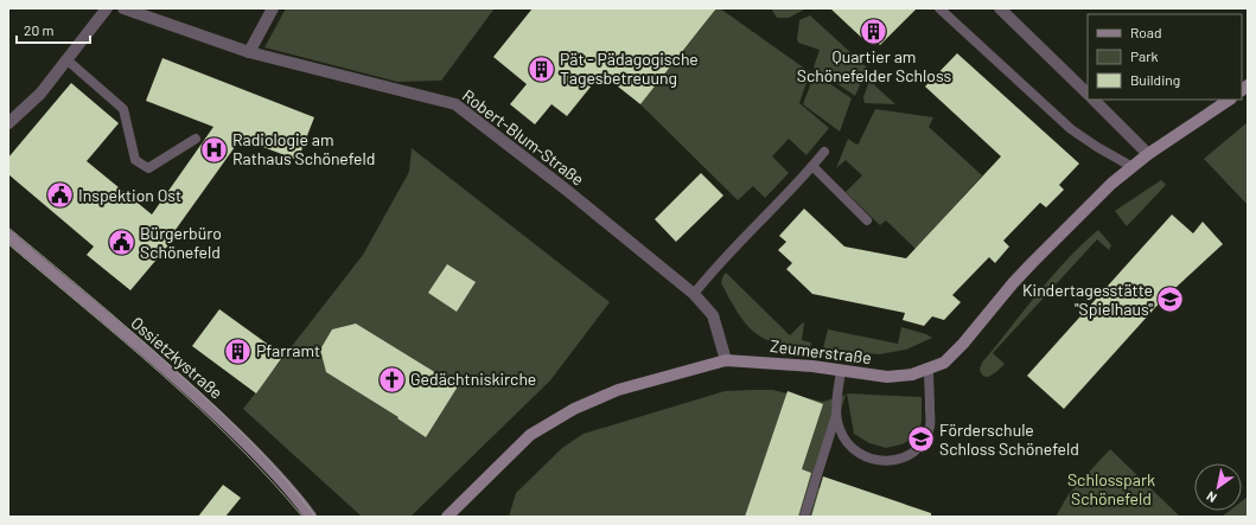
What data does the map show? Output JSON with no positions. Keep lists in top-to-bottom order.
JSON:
{
  "streets": {
    "main road": ["Zeumerstraße", "Ossietzkystraße"],
    "street": ["Robert-Blum-Straße"]
  },
  "crossings": [
    ["Robert-Blum-Straße", "Zeumerstraße"]
  ],
  "parks": ["Schlosspark Schönefeld"],
  "places": {
    "building": ["Quartier am Schönefelder Schloss", "Pät - Pädagogische Tagesbetreuung", "Pfarramt"],
    "hospital": ["Radiologie am Rathaus Schönefeld"],
    "public building": ["Inspektion Ost", "Bürgerbüro Schönefeld"],
    "school or university": ["Kindertagesstätte \"Spielhaus\"", "Förderschule Schloss Schönefeld"],
    "church": ["Gedächtniskirche"]
  },
  "legend": ["Road", "Park", "Building"],
  "scale_bar": "20 m",
  "north": "bottom left"
}
